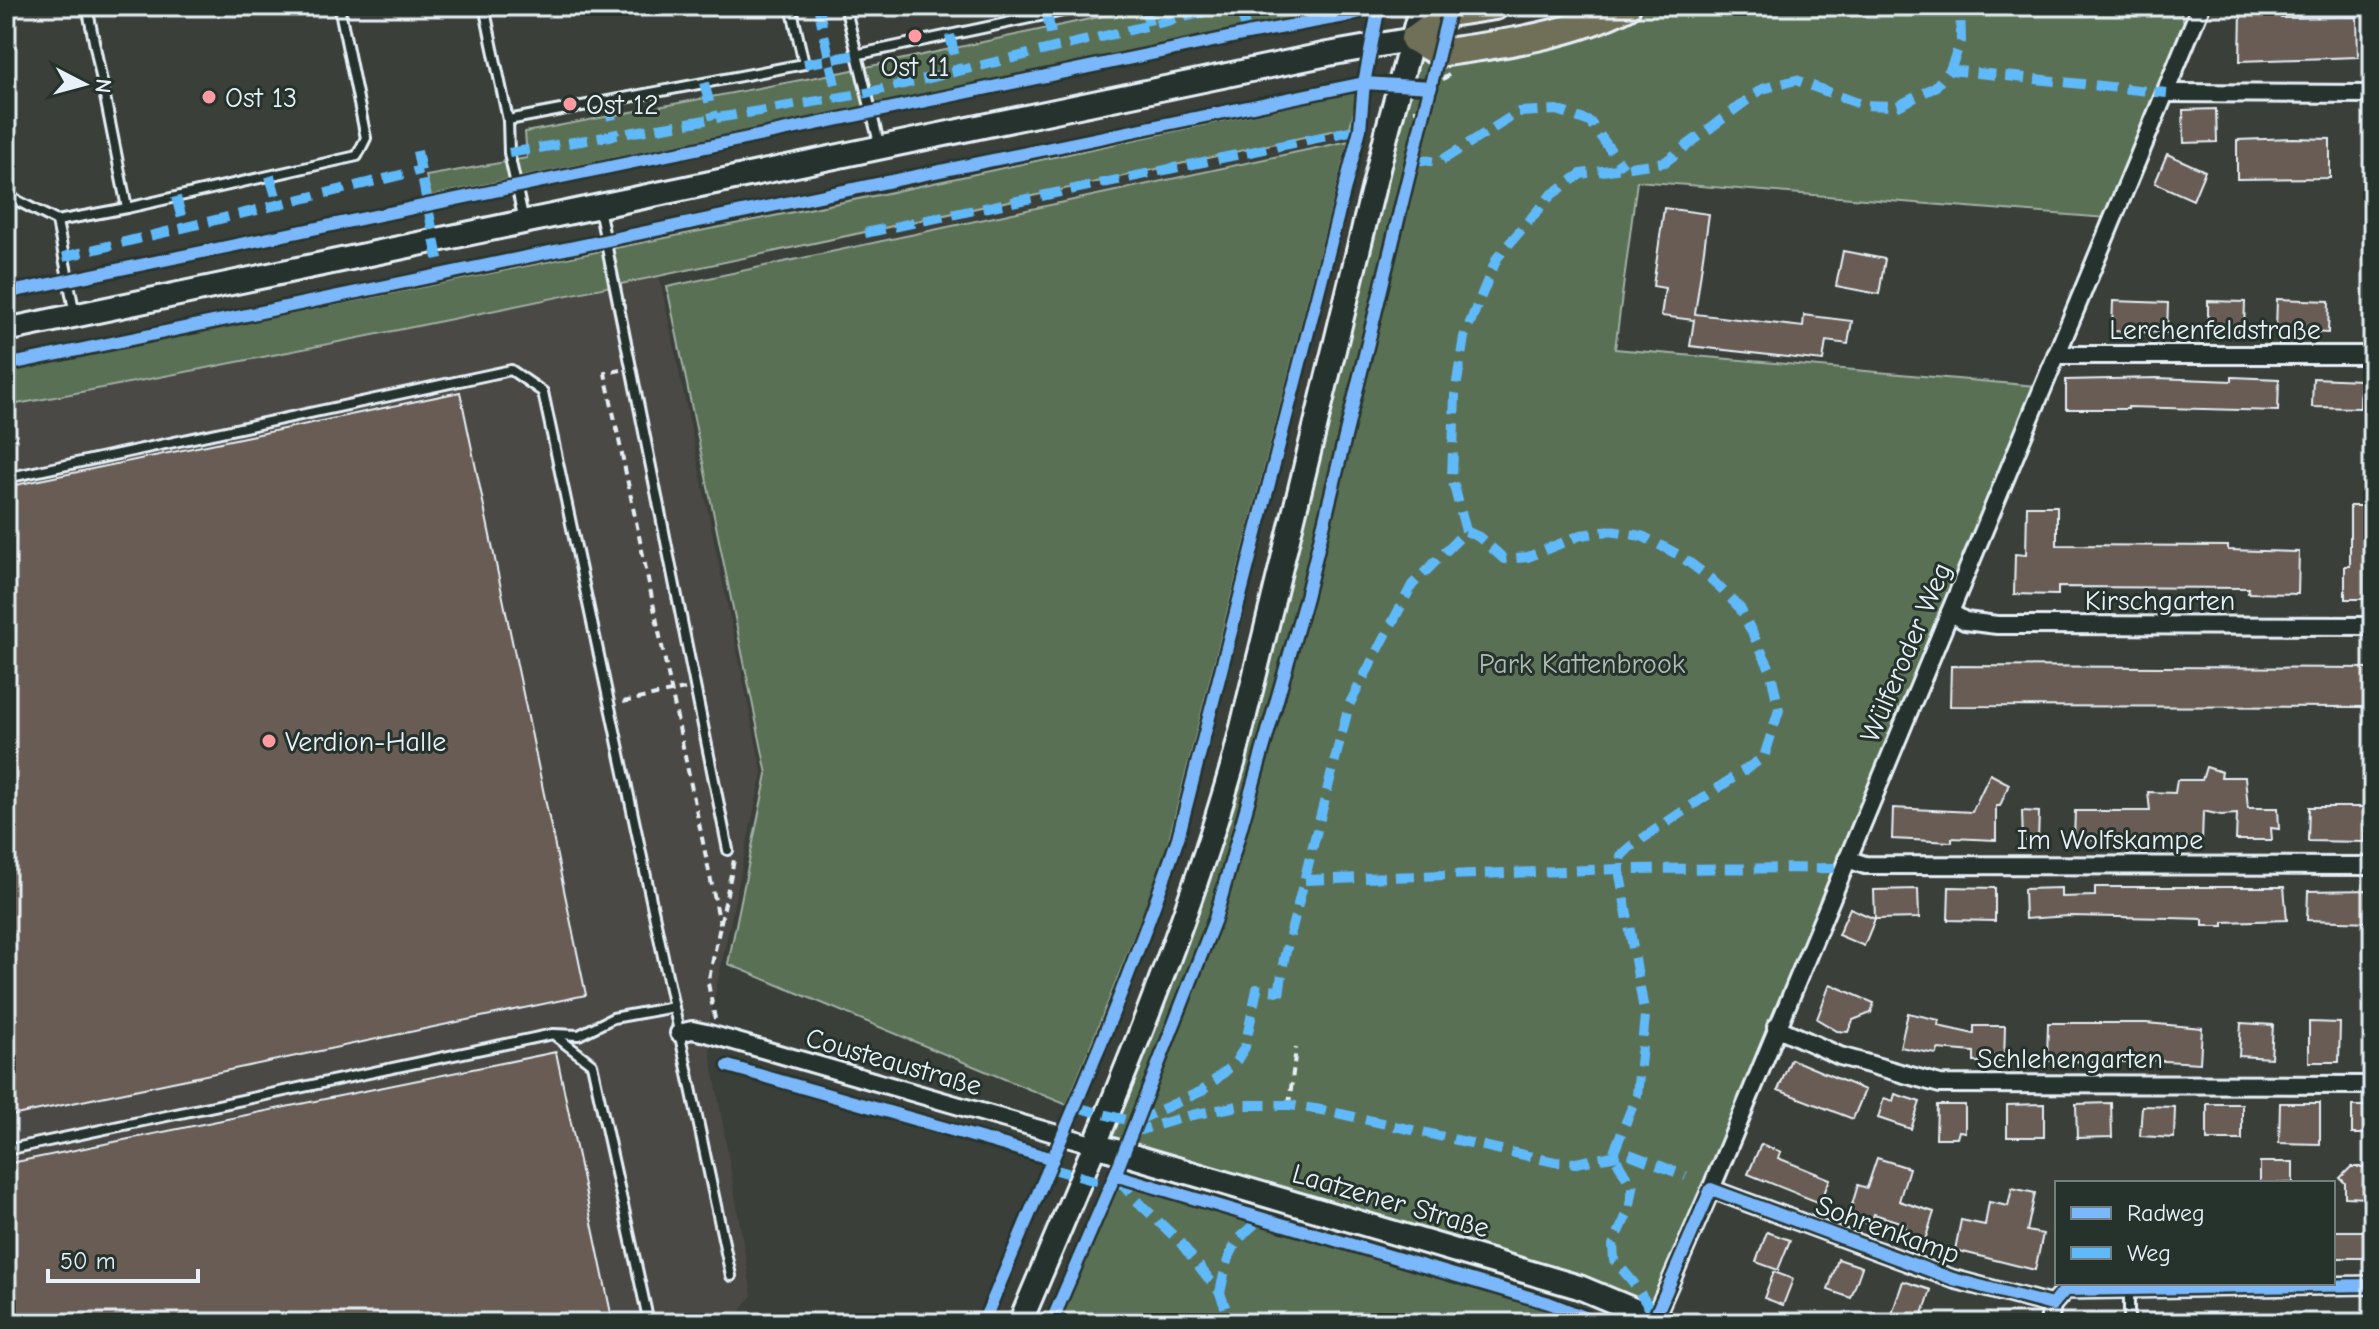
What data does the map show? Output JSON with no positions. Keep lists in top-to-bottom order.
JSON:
{
  "streets": {
    "main road": ["Laatzener Straße"],
    "street": [
      "Lerchenfeldstraße",
      "Kirschgarten",
      "Wülferoder Weg",
      "Im Wolfskampe",
      "Schlehengarten",
      "Cousteaustraße",
      "Sohrenkamp"
    ]
  },
  "crossings": [
    ["Lerchenfeldstraße", "Wülferoder Weg"],
    ["Kirschgarten", "Wülferoder Weg"],
    ["Wülferoder Weg", "Im Wolfskampe"],
    ["Wülferoder Weg", "Schlehengarten"],
    ["Wülferoder Weg", "Laatzener Straße"],
    ["Wülferoder Weg", "Sohrenkamp"],
    ["Cousteaustraße", "Laatzener Straße"]
  ],
  "parks": ["Park Kattenbrook"],
  "places": [
    "Ost 11",
    "Ost 13",
    "Ost 12",
    "Verdion-Halle"
  ],
  "legend": ["Radweg", "Weg"],
  "scale_bar": "50 m",
  "north": "right"
}
